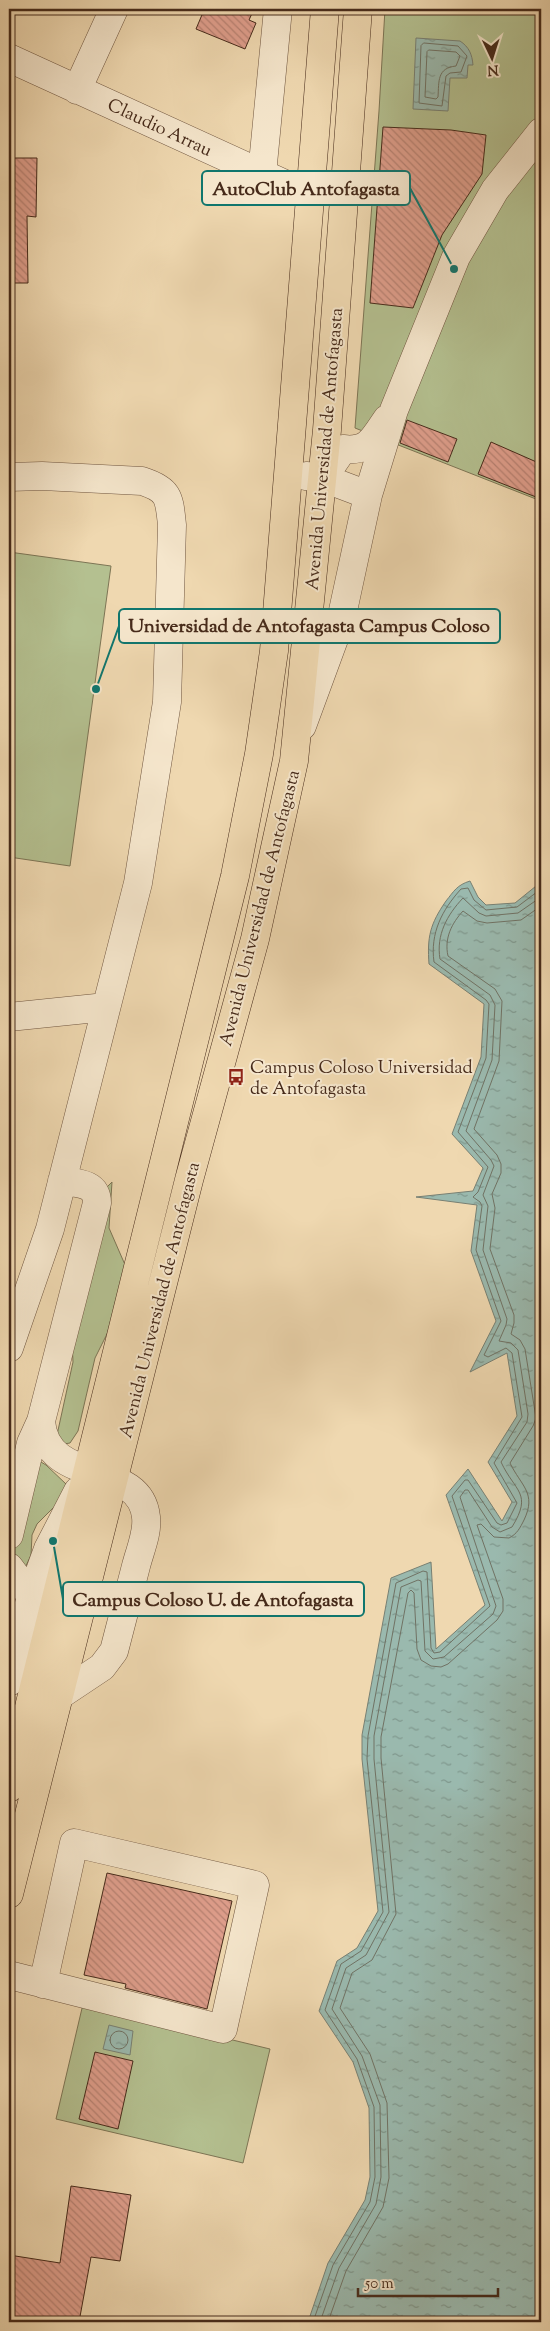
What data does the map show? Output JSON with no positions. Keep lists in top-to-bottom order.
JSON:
{
  "streets": {
    "main road": ["Avenida Universidad de Antofagasta"],
    "street": ["Claudio Arrau"]
  },
  "crossings": [
    ["Claudio Arrau", "Avenida Universidad de Antofagasta"]
  ],
  "places": {
    "other": ["AutoClub Antofagasta", "Universidad de Antofagasta Campus Coloso", "Campus Coloso U. de Antofagasta"],
    "bus stop": ["Campus Coloso Universidad de Antofagasta"]
  },
  "scale_bar": "50 m",
  "north": "bottom"
}
